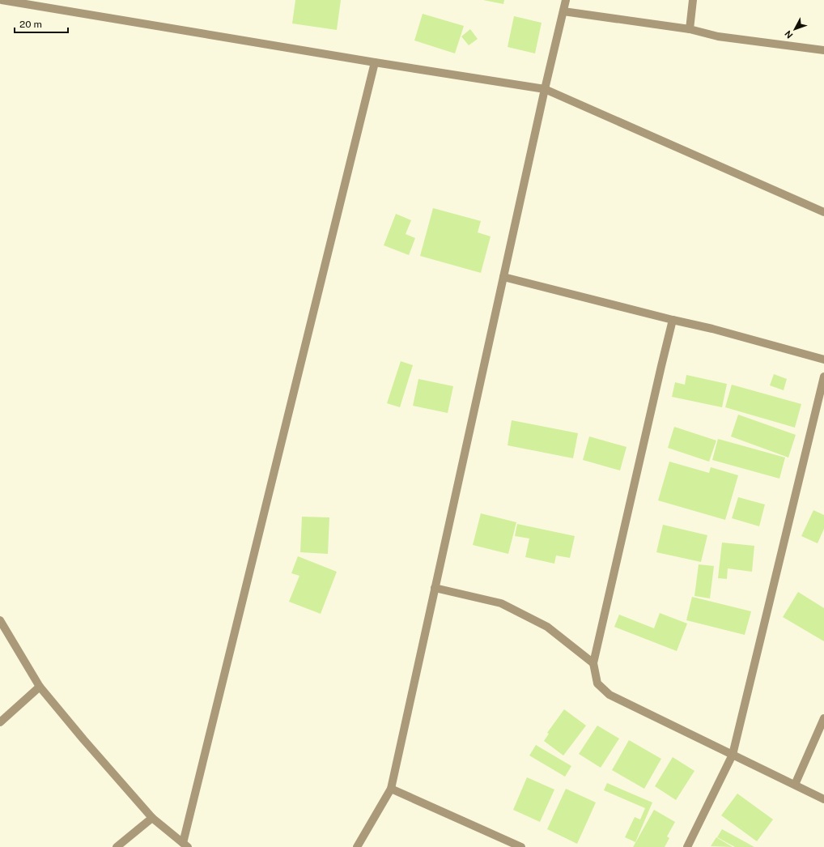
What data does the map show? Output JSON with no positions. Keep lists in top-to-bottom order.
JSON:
{
  "scale_bar": "20 m",
  "north": "bottom left"
}
